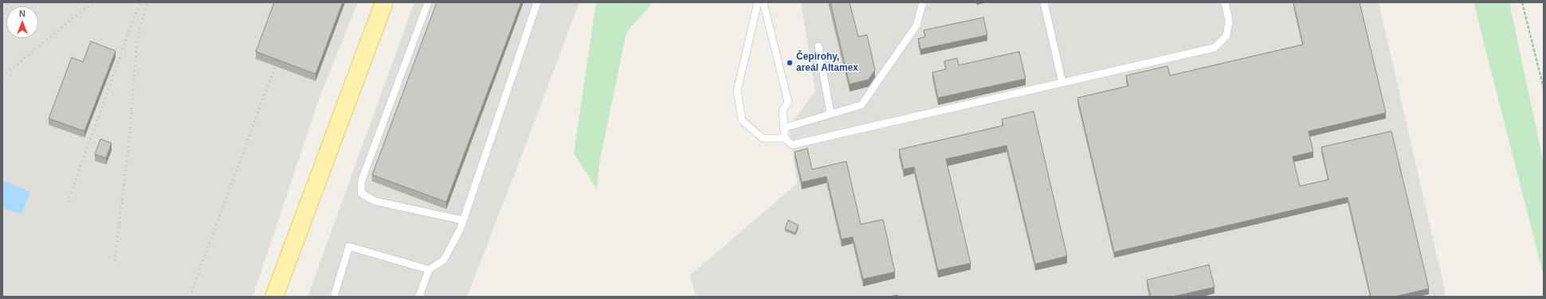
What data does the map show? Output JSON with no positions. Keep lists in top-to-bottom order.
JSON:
{
  "places": ["Čepirohy, areál Altamex"],
  "north": "top"
}
